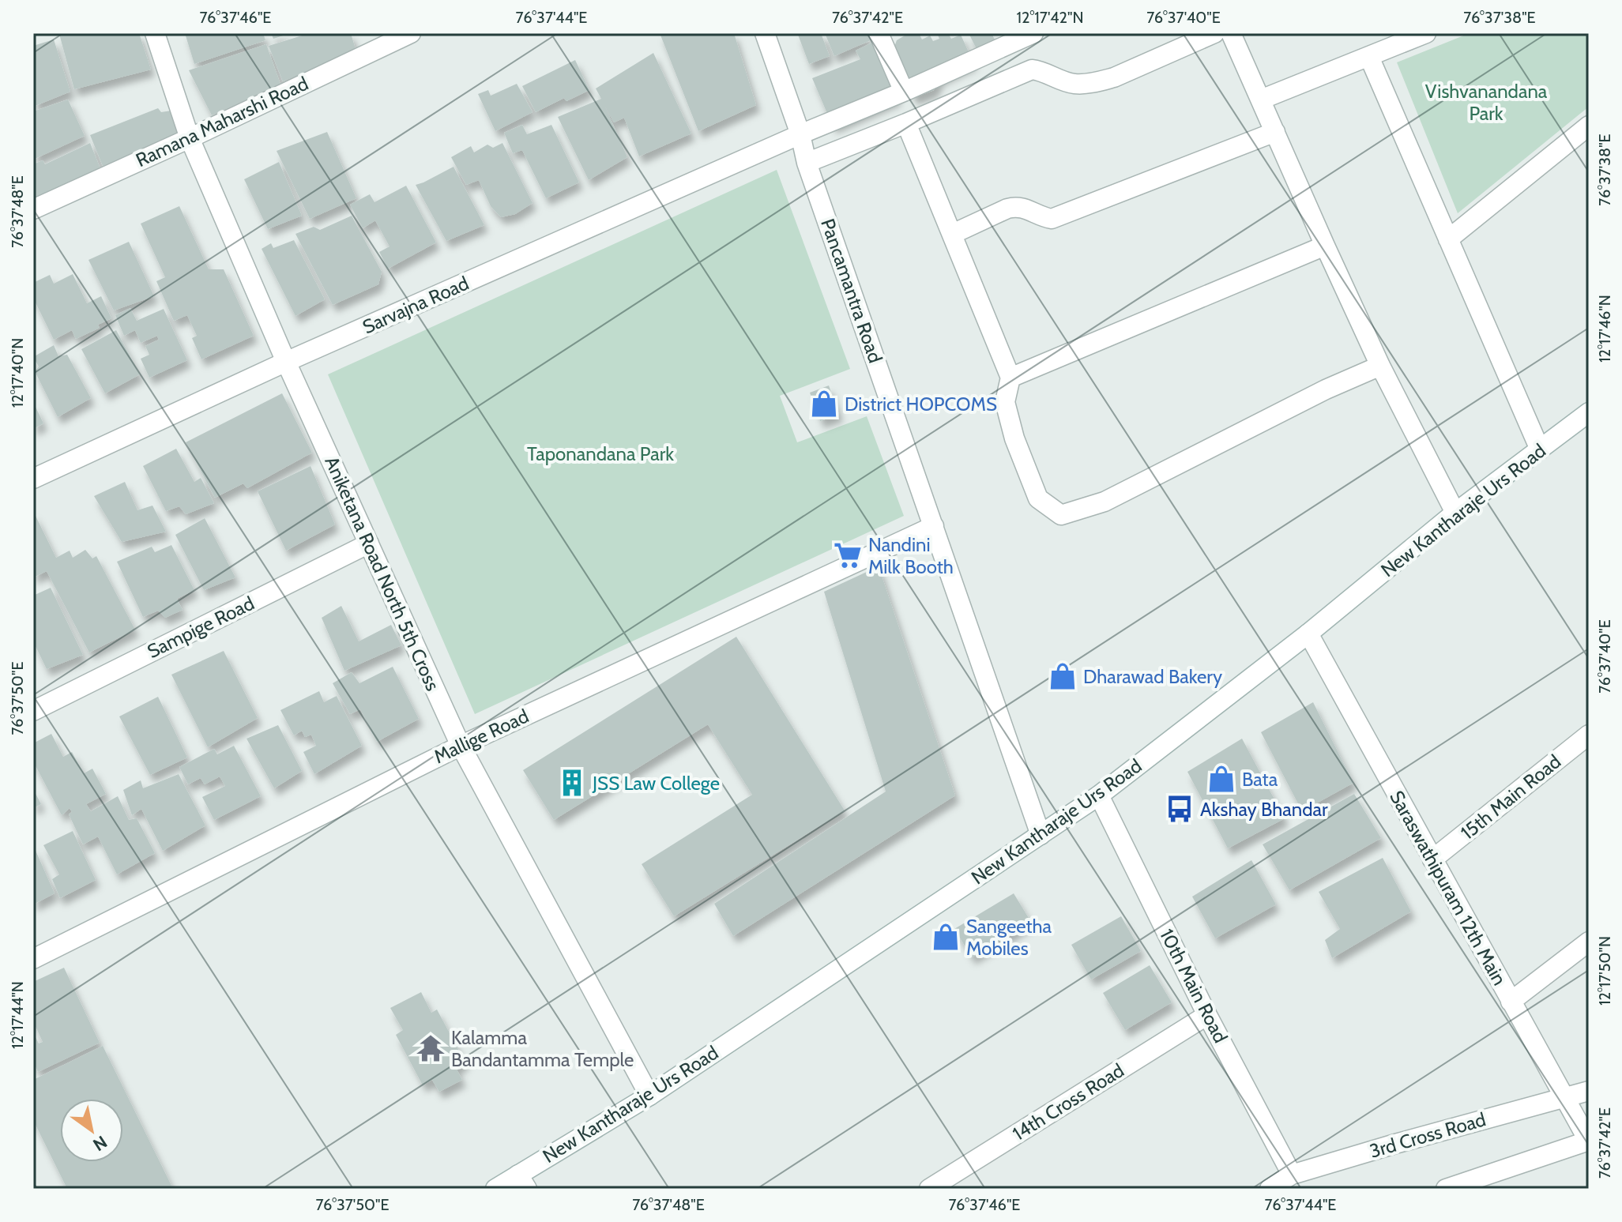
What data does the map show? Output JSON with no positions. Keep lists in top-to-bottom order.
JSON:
{
  "streets": {
    "street": [
      "Ramana Maharshi Road",
      "Pancamantra Road",
      "Sarvajna Road",
      "New Kantharaje Urs Road",
      "Aniketana Road North 5th Cross",
      "Sampige Road",
      "Mallige Road",
      "15th Main Road",
      "Saraswathipuram 12th Main",
      "10th Main Road",
      "14th Cross Road",
      "3rd Cross Road"
    ]
  },
  "crossings": [
    ["Ramana Maharshi Road", "Aniketana Road North 5th Cross"],
    ["Pancamantra Road", "Sarvajna Road"],
    ["Pancamantra Road", "New Kantharaje Urs Road"],
    ["Pancamantra Road", "Mallige Road"],
    ["Sarvajna Road", "Aniketana Road North 5th Cross"],
    ["New Kantharaje Urs Road", "Aniketana Road North 5th Cross"],
    ["New Kantharaje Urs Road", "Saraswathipuram 12th Main"],
    ["New Kantharaje Urs Road", "10th Main Road"],
    ["Aniketana Road North 5th Cross", "Sampige Road"],
    ["Aniketana Road North 5th Cross", "Mallige Road"],
    ["15th Main Road", "Saraswathipuram 12th Main"],
    ["Saraswathipuram 12th Main", "3rd Cross Road"],
    ["10th Main Road", "14th Cross Road"],
    ["10th Main Road", "3rd Cross Road"]
  ],
  "parks": ["Vishvanandana Park", "Taponandana Park"],
  "places": {
    "shop": [
      "District HOPCOMS",
      "Dharawad Bakery",
      "Bata",
      "Sangeetha Mobiles"
    ],
    "supermarket": ["Nandini Milk Booth"],
    "building": ["JSS Law College"],
    "bus stop": ["Akshay Bhandar"],
    "temple": ["Kalamma Bandantamma Temple"]
  },
  "north": "bottom right",
  "coordinates": [
    "76°37'46\"E",
    "76°37'44\"E",
    "76°37'42\"E",
    "12°17'42\"N",
    "76°37'40\"E",
    "76°37'38\"E",
    "76°37'48\"E",
    "12°17'46\"N",
    "12°17'40\"N",
    "76°37'50\"E",
    "12°17'50\"N",
    "12°17'44\"N"
  ]
}
